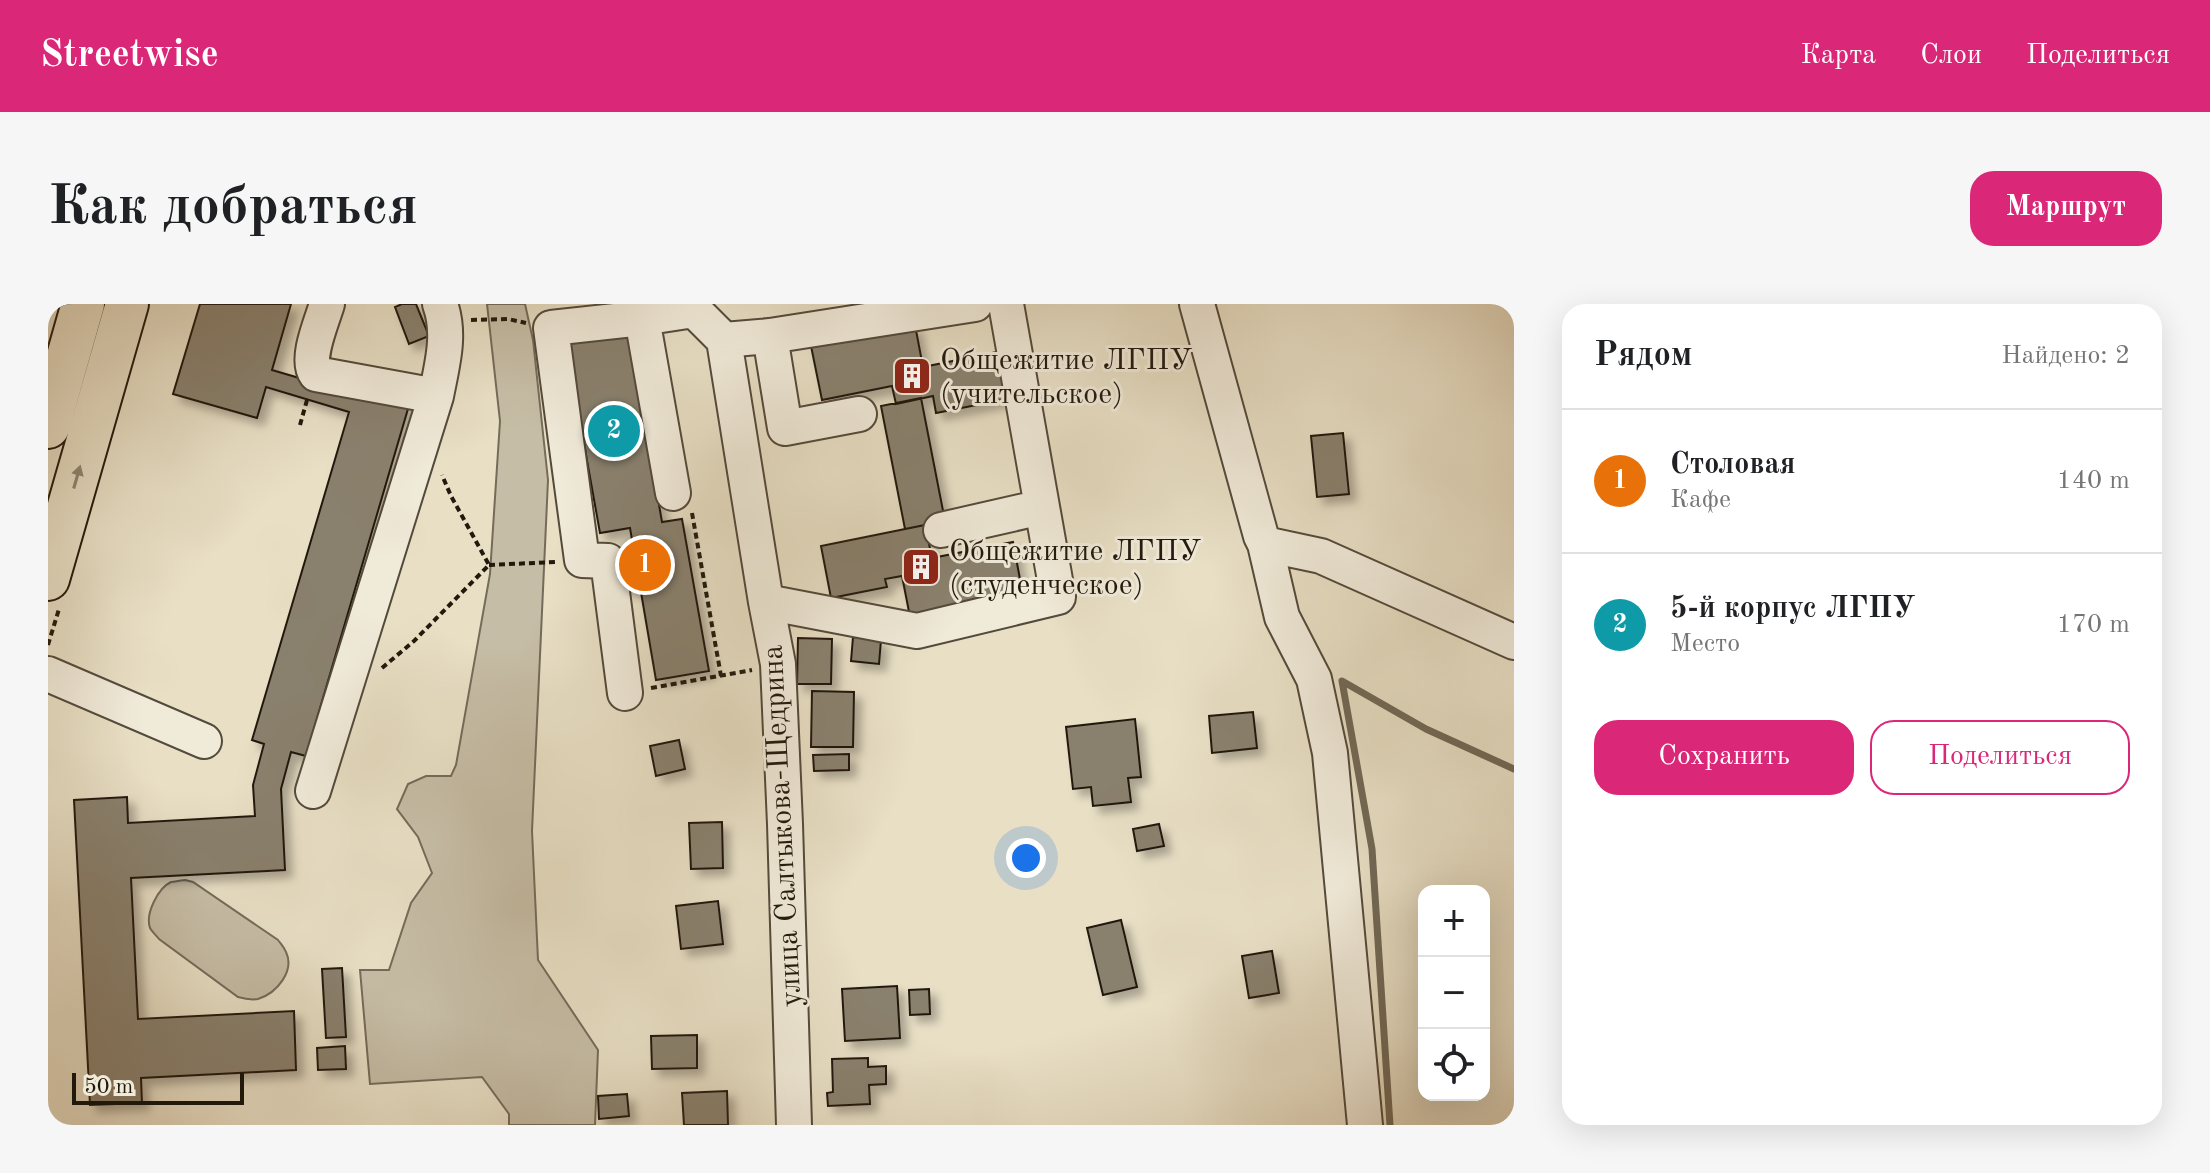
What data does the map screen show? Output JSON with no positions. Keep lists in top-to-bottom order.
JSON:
{
  "streets": {
    "street": ["улица Салтыкова-Щедрина"]
  },
  "places": {
    "building": ["Общежитие ЛГПУ (учительское)", "Общежитие ЛГПУ (студенческое)"]
  },
  "scale_bar": "50 m",
  "page": {
    "header": "Streetwise",
    "nav": ["Карта", "Слои", "Поделиться"],
    "buttons": [
      "Маршрут",
      ["Сохранить", "Поделиться"]
    ],
    "title": "Как добраться",
    "heading": ["Рядом", "Найдено: 2"],
    "pins": ["2", "1"],
    "list": [
      {
        "mark": "1",
        "name": "Столовая",
        "note": "Кафе",
        "value": "140 m"
      },
      {
        "mark": "2",
        "name": "5-й корпус ЛГПУ",
        "note": "Место",
        "value": "170 m"
      }
    ],
    "map_buttons": ["+", "−"],
    "scale": "50 m"
  }
}
